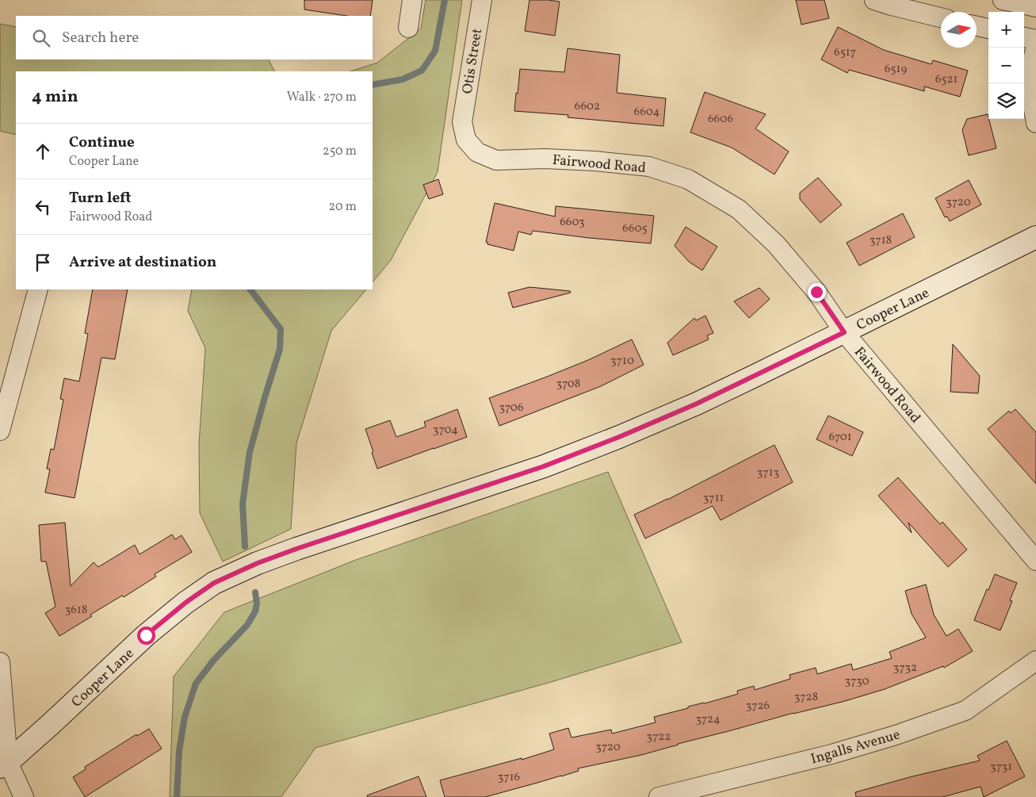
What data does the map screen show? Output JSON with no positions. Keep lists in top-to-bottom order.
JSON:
{
  "streets": {
    "street": [
      "Otis Street",
      "Fairwood Road",
      "Cooper Lane",
      "Ingalls Avenue"
    ]
  },
  "crossings": [
    ["Otis Street", "Fairwood Road"],
    ["Fairwood Road", "Cooper Lane"]
  ],
  "house_numbers": [
    "6517",
    "6519",
    "6521",
    "6602",
    "6604",
    "6606",
    "3720",
    "6603",
    "6605",
    "3718",
    "3710",
    "3708",
    "3706",
    "3704",
    "6701",
    "3713",
    "3711",
    "3618",
    "3732",
    "3730",
    "3728",
    "3726",
    "3724",
    "3722",
    "3720",
    "3731",
    "3716"
  ],
  "north": "right",
  "page": {
    "map_buttons": ["+", "−"],
    "search": "Search here",
    "heading": ["4 min", "Walk · 270 m"],
    "list": [
      ["Continue", "Cooper Lane", "250 m"],
      ["Turn left", "Fairwood Road", "20 m"],
      "Arrive at destination"
    ]
  }
}
